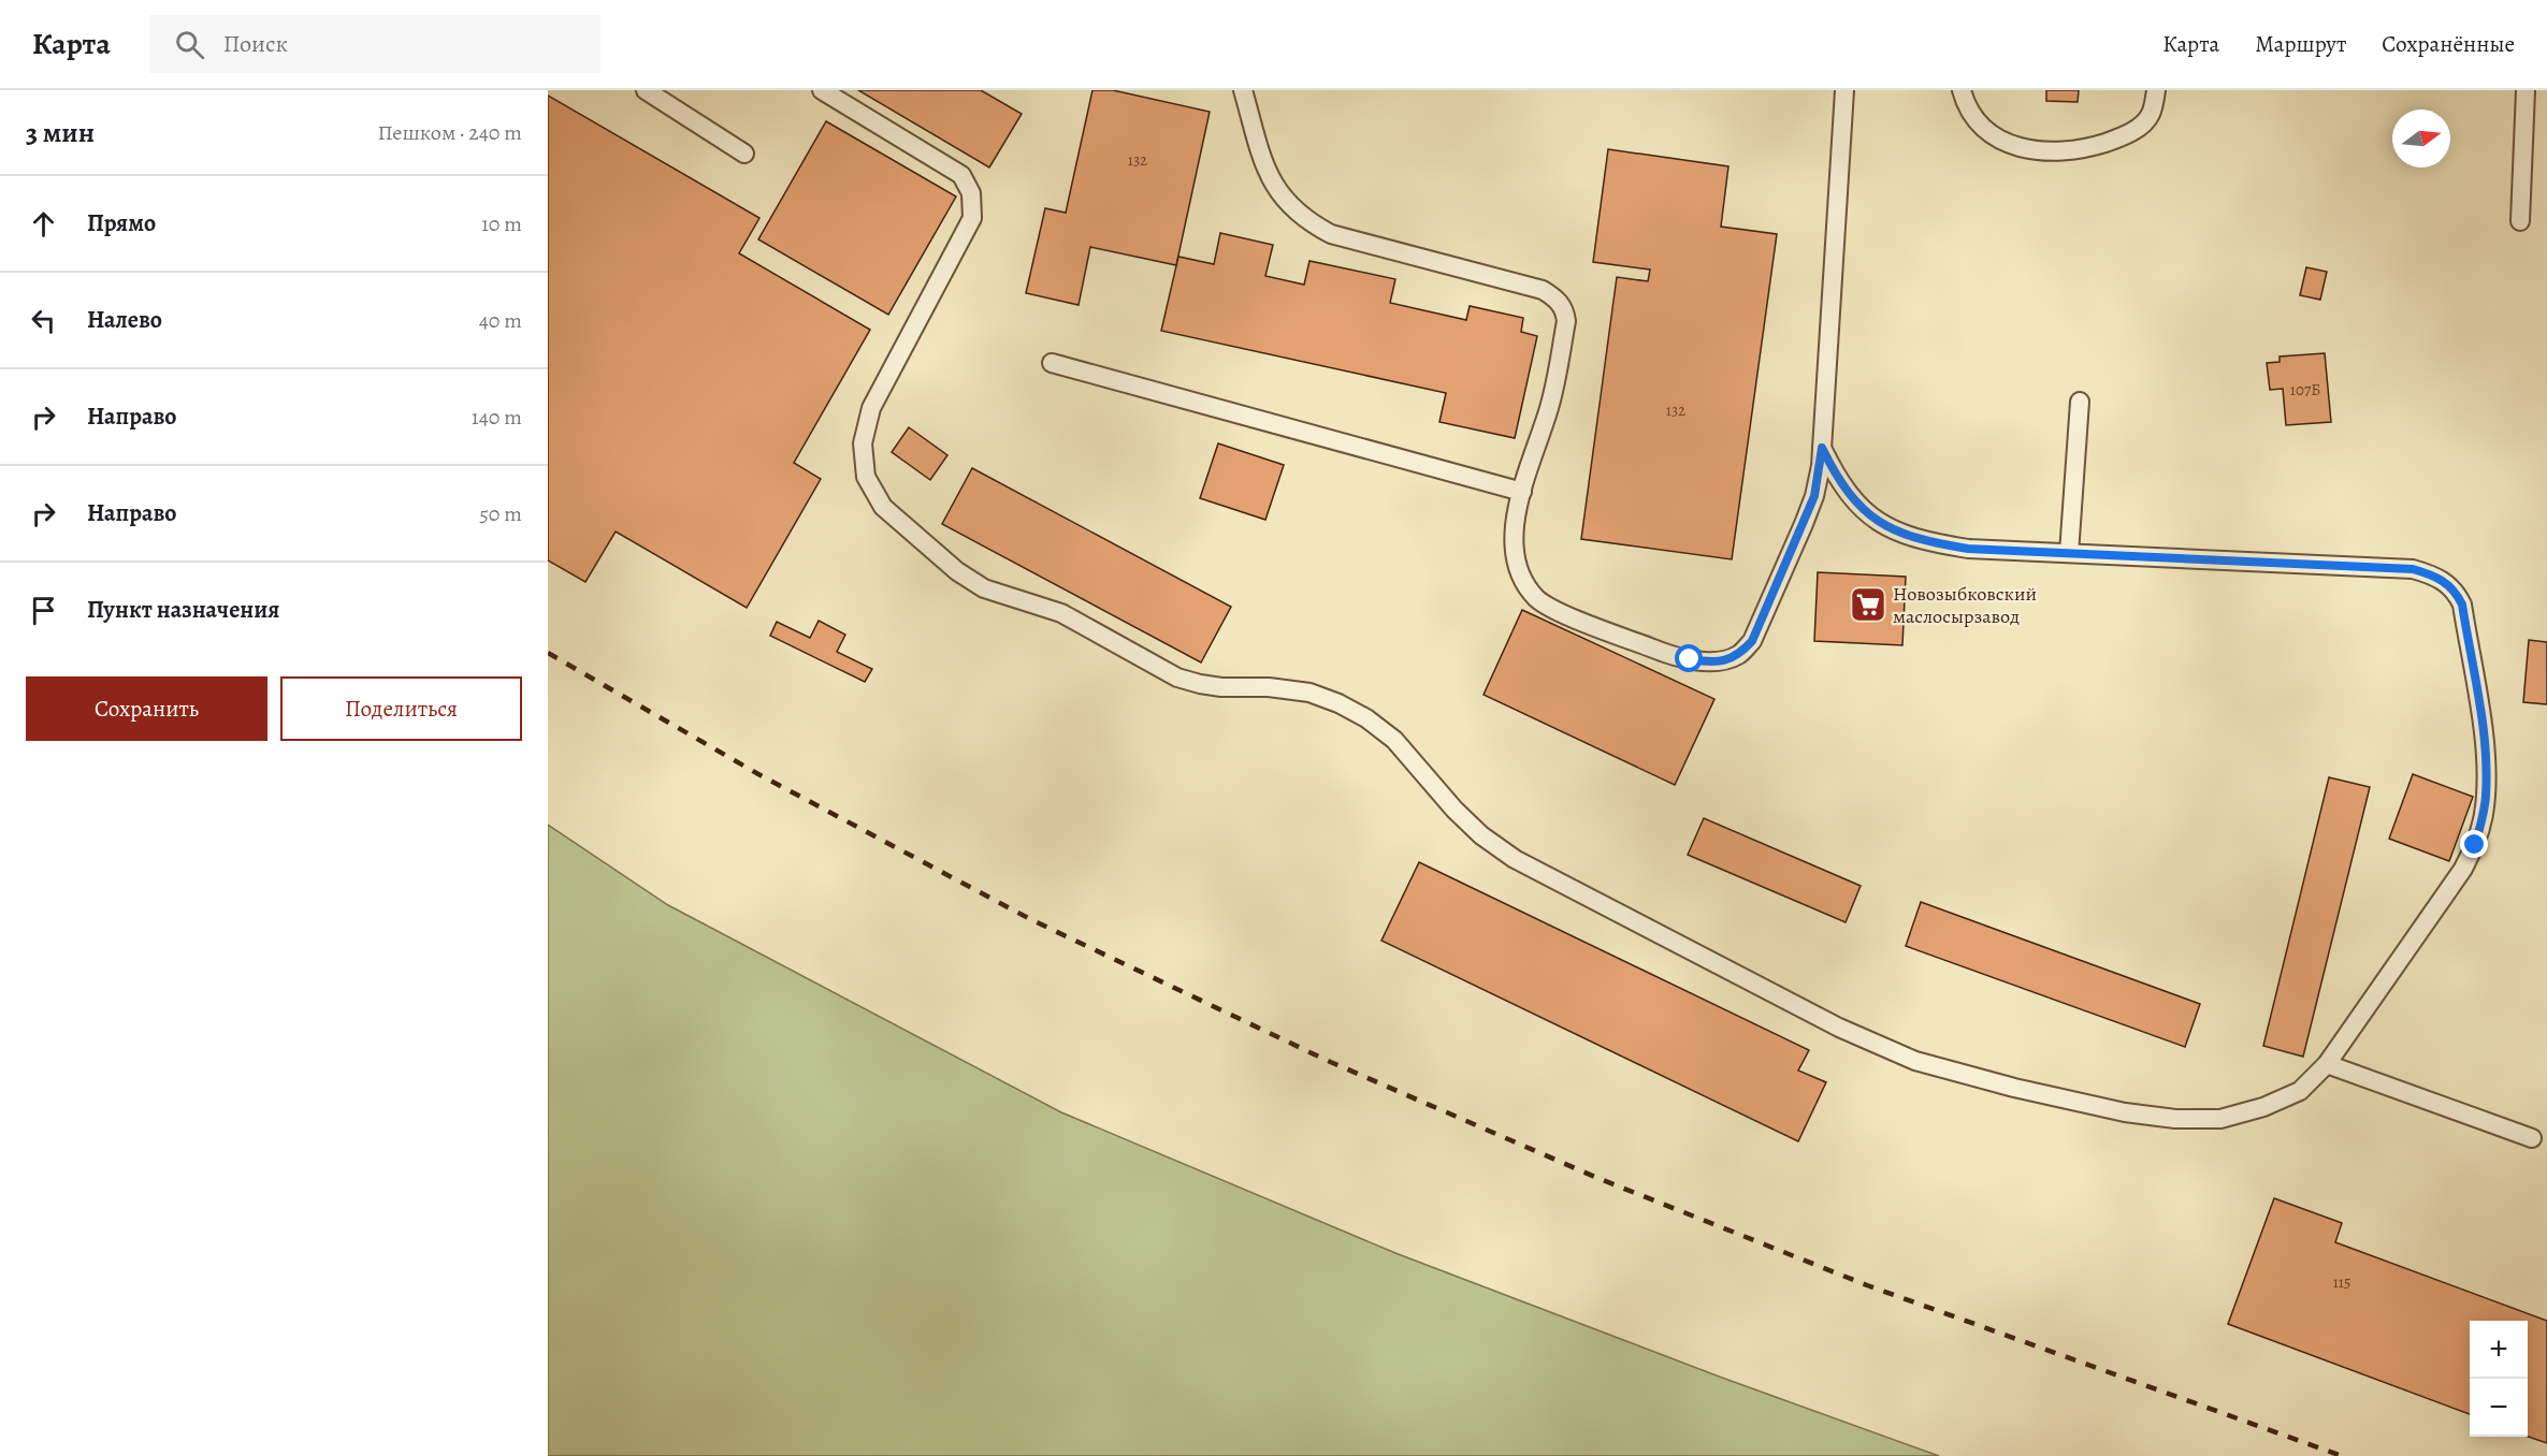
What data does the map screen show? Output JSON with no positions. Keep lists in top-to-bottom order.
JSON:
{
  "places": {
    "supermarket": ["Новозыбковский маслосырзавод"]
  },
  "house_numbers": [
    "132",
    "107Б",
    "132",
    "115"
  ],
  "north": "right",
  "page": {
    "header": "Карта",
    "search": "Поиск",
    "nav": ["Карта", "Маршрут", "Сохранённые"],
    "heading": ["3 мин", "Пешком · 240 m"],
    "list": [
      ["Прямо", "10 m"],
      ["Налево", "40 m"],
      ["Направо", "140 m"],
      ["Направо", "50 m"],
      "Пункт назначения"
    ],
    "buttons": ["Сохранить", "Поделиться"],
    "map_buttons": ["+", "−"]
  }
}
